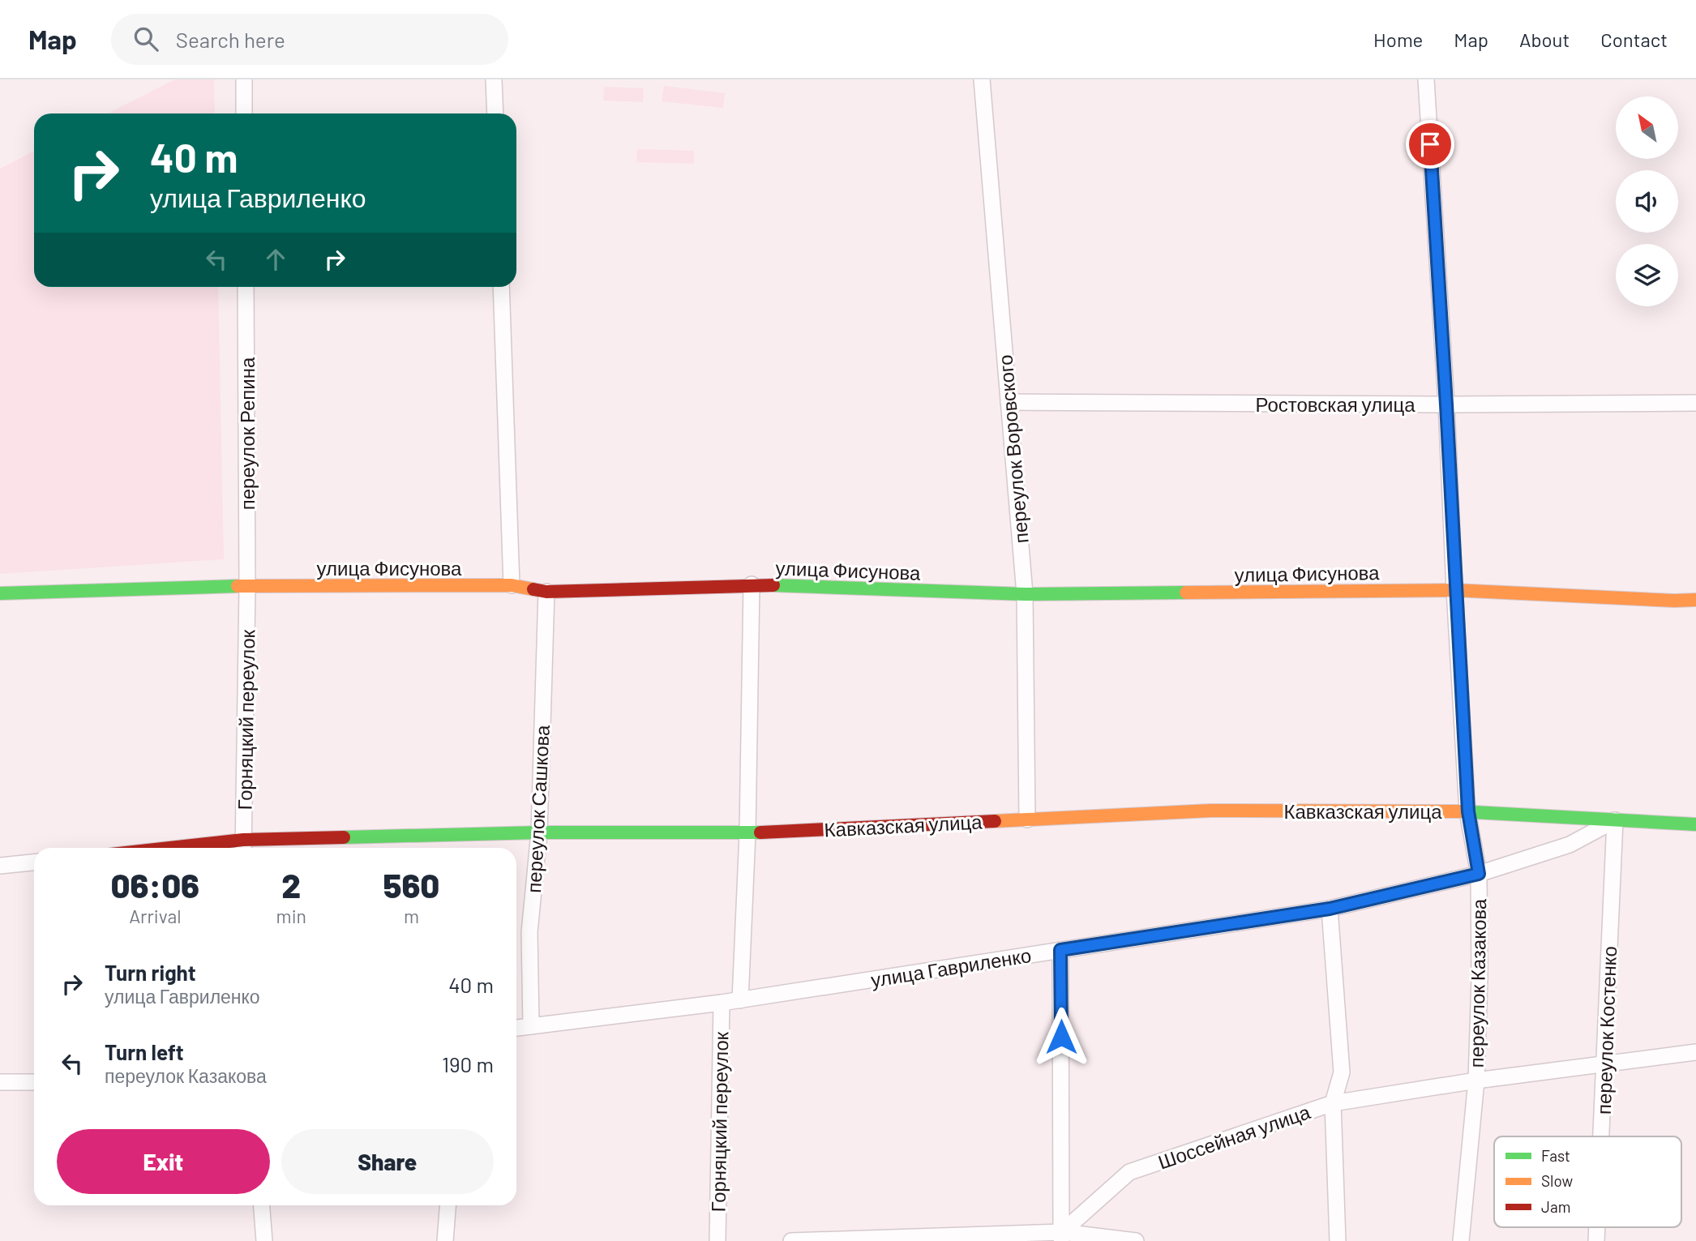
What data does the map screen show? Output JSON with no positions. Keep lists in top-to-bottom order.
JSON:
{
  "streets": {
    "street": [
      "Ростовская улица",
      "переулок Репина",
      "переулок Воровского",
      "улица Фисунова",
      "Горняцкий переулок",
      "переулок Сашкова",
      "Кавказская улица",
      "улица Гавриленко",
      "переулок Казакова",
      "переулок Костенко",
      "Шоссейная улица"
    ]
  },
  "crossings": [
    ["Ростовская улица", "переулок Воровского"],
    ["Ростовская улица", "переулок Казакова"],
    ["переулок Репина", "улица Фисунова"],
    ["переулок Репина", "Горняцкий переулок"],
    ["переулок Воровского", "улица Фисунова"],
    ["переулок Воровского", "Кавказская улица"],
    ["улица Фисунова", "Горняцкий переулок"],
    ["улица Фисунова", "переулок Сашкова"],
    ["улица Фисунова", "переулок Казакова"],
    ["Горняцкий переулок", "Кавказская улица"],
    ["Горняцкий переулок", "улица Гавриленко"],
    ["переулок Сашкова", "Кавказская улица"],
    ["переулок Сашкова", "улица Гавриленко"],
    ["Кавказская улица", "улица Гавриленко"],
    ["Кавказская улица", "переулок Казакова"],
    ["Кавказская улица", "переулок Костенко"],
    ["улица Гавриленко", "переулок Казакова"],
    ["улица Гавриленко", "переулок Костенко"],
    ["переулок Казакова", "Шоссейная улица"],
    ["переулок Костенко", "Шоссейная улица"]
  ],
  "legend": ["Fast", "Slow", "Jam"],
  "north": "top left",
  "page": {
    "header": "Map",
    "search": "Search here",
    "nav": [
      "Home",
      "Map",
      "About",
      "Contact"
    ],
    "turn": ["40 m", "улица Гавриленко"],
    "eta": [
      "06:06",
      "Arrival",
      "2",
      "min",
      "560",
      "m"
    ],
    "list": [
      {
        "name": "Turn right",
        "note": "улица Гавриленко",
        "value": "40 m"
      },
      {
        "name": "Turn left",
        "note": "переулок Казакова",
        "value": "190 m"
      }
    ],
    "buttons": ["Exit", "Share"]
  }
}
